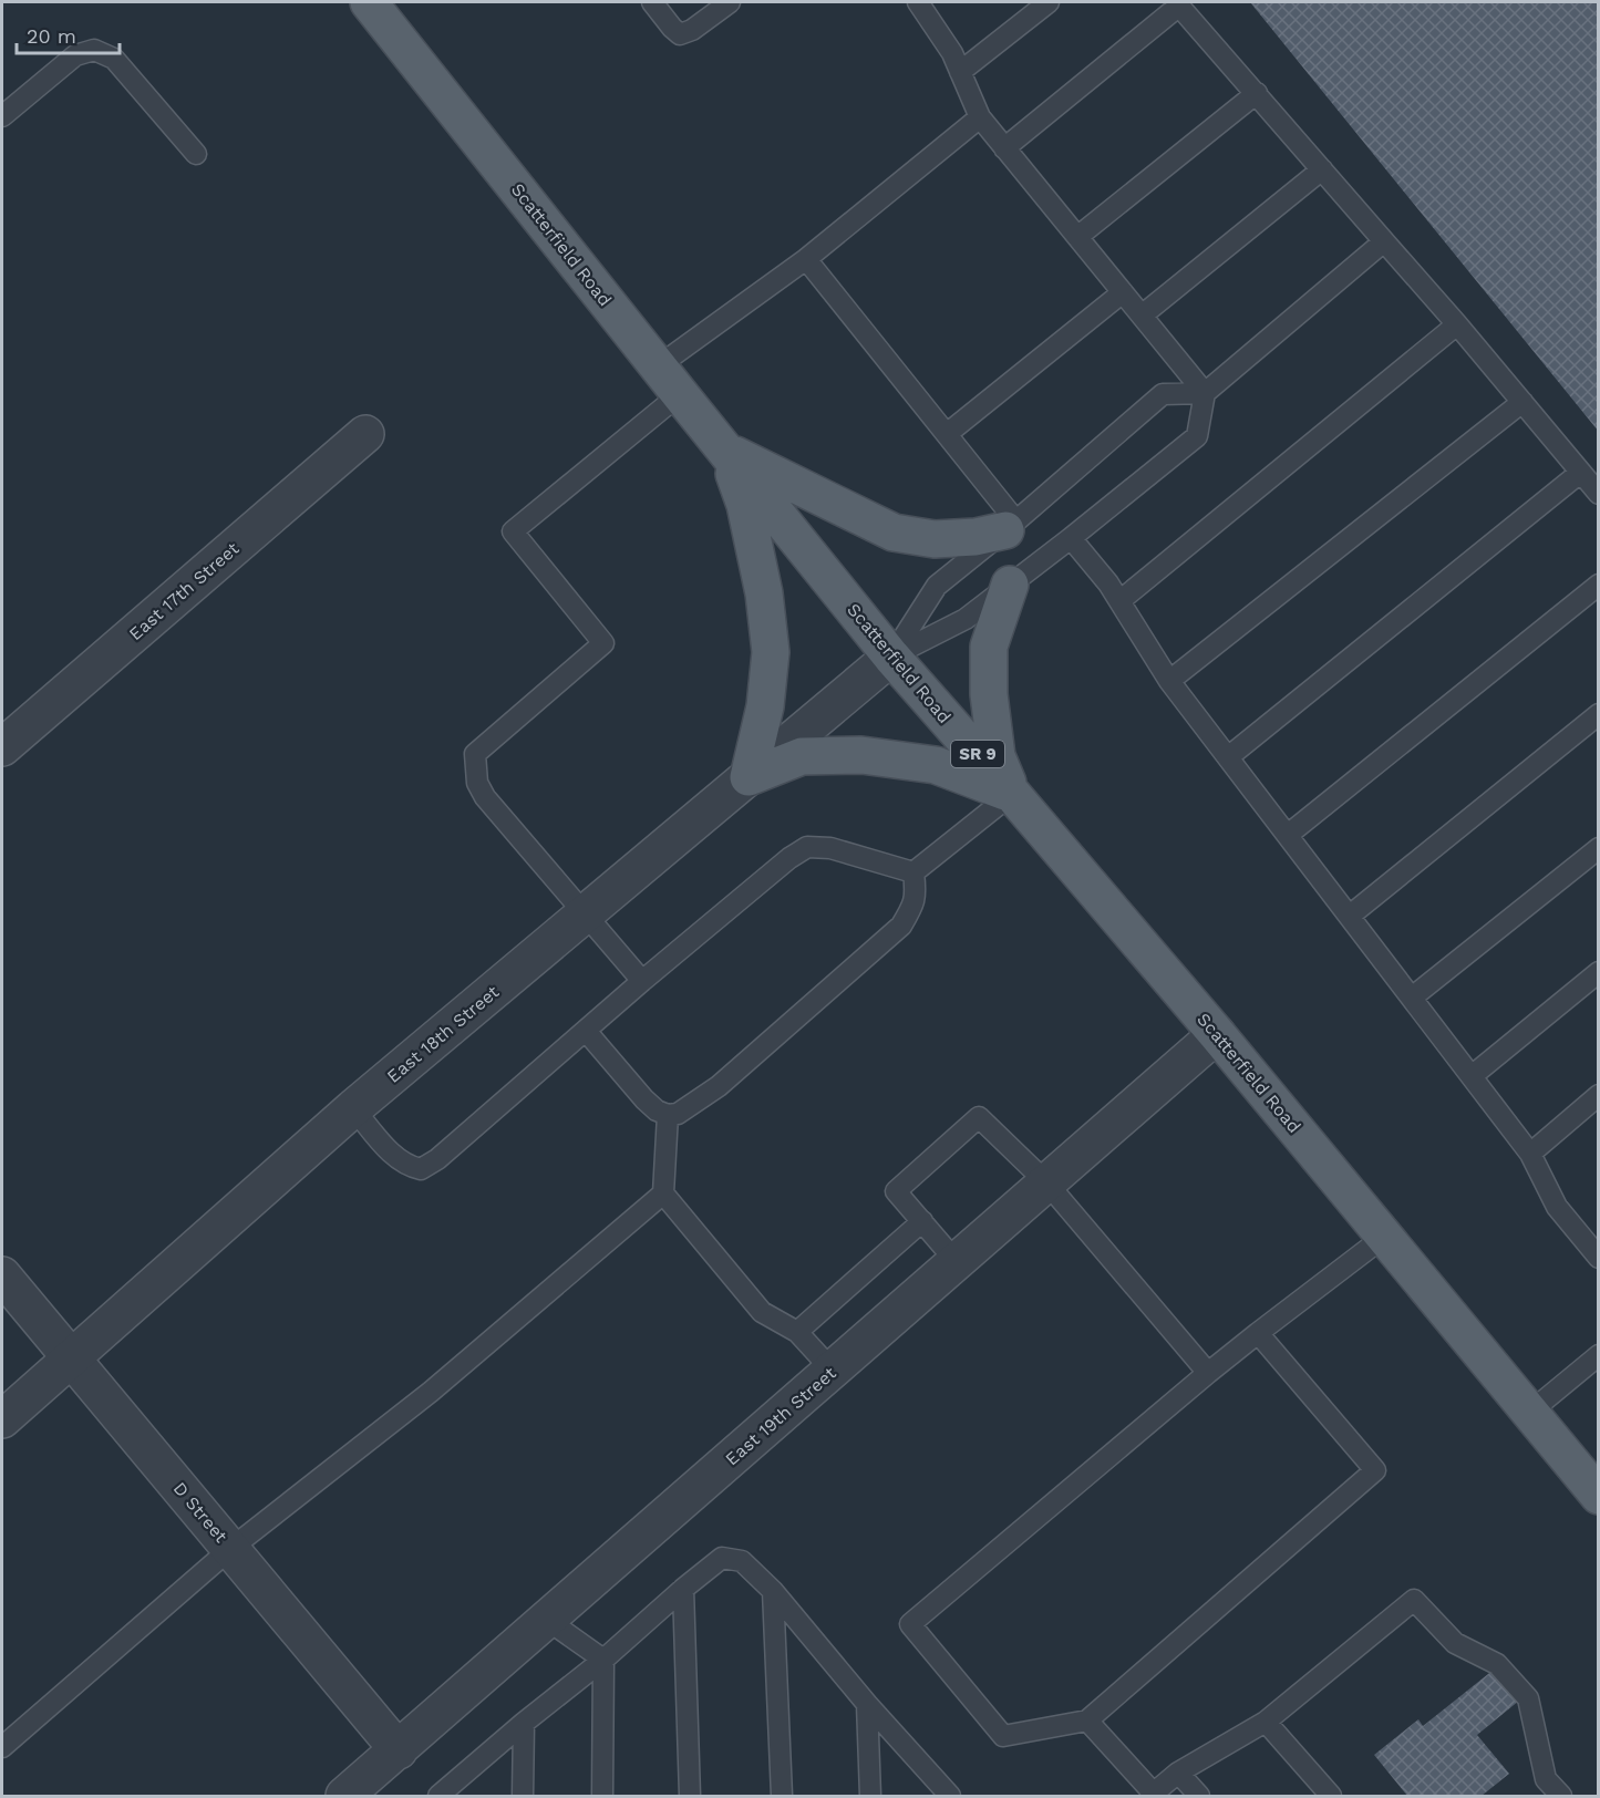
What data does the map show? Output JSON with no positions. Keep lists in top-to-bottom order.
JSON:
{
  "streets": {
    "main road": ["Scatterfield Road", "SR 9"],
    "street": [
      "East 17th Street",
      "East 18th Street",
      "East 19th Street",
      "D Street"
    ]
  },
  "crossings": [
    ["Scatterfield Road", "East 18th Street"],
    ["Scatterfield Road", "East 19th Street"],
    ["East 18th Street", "D Street"],
    ["East 19th Street", "D Street"]
  ],
  "scale_bar": "20 m"
}
